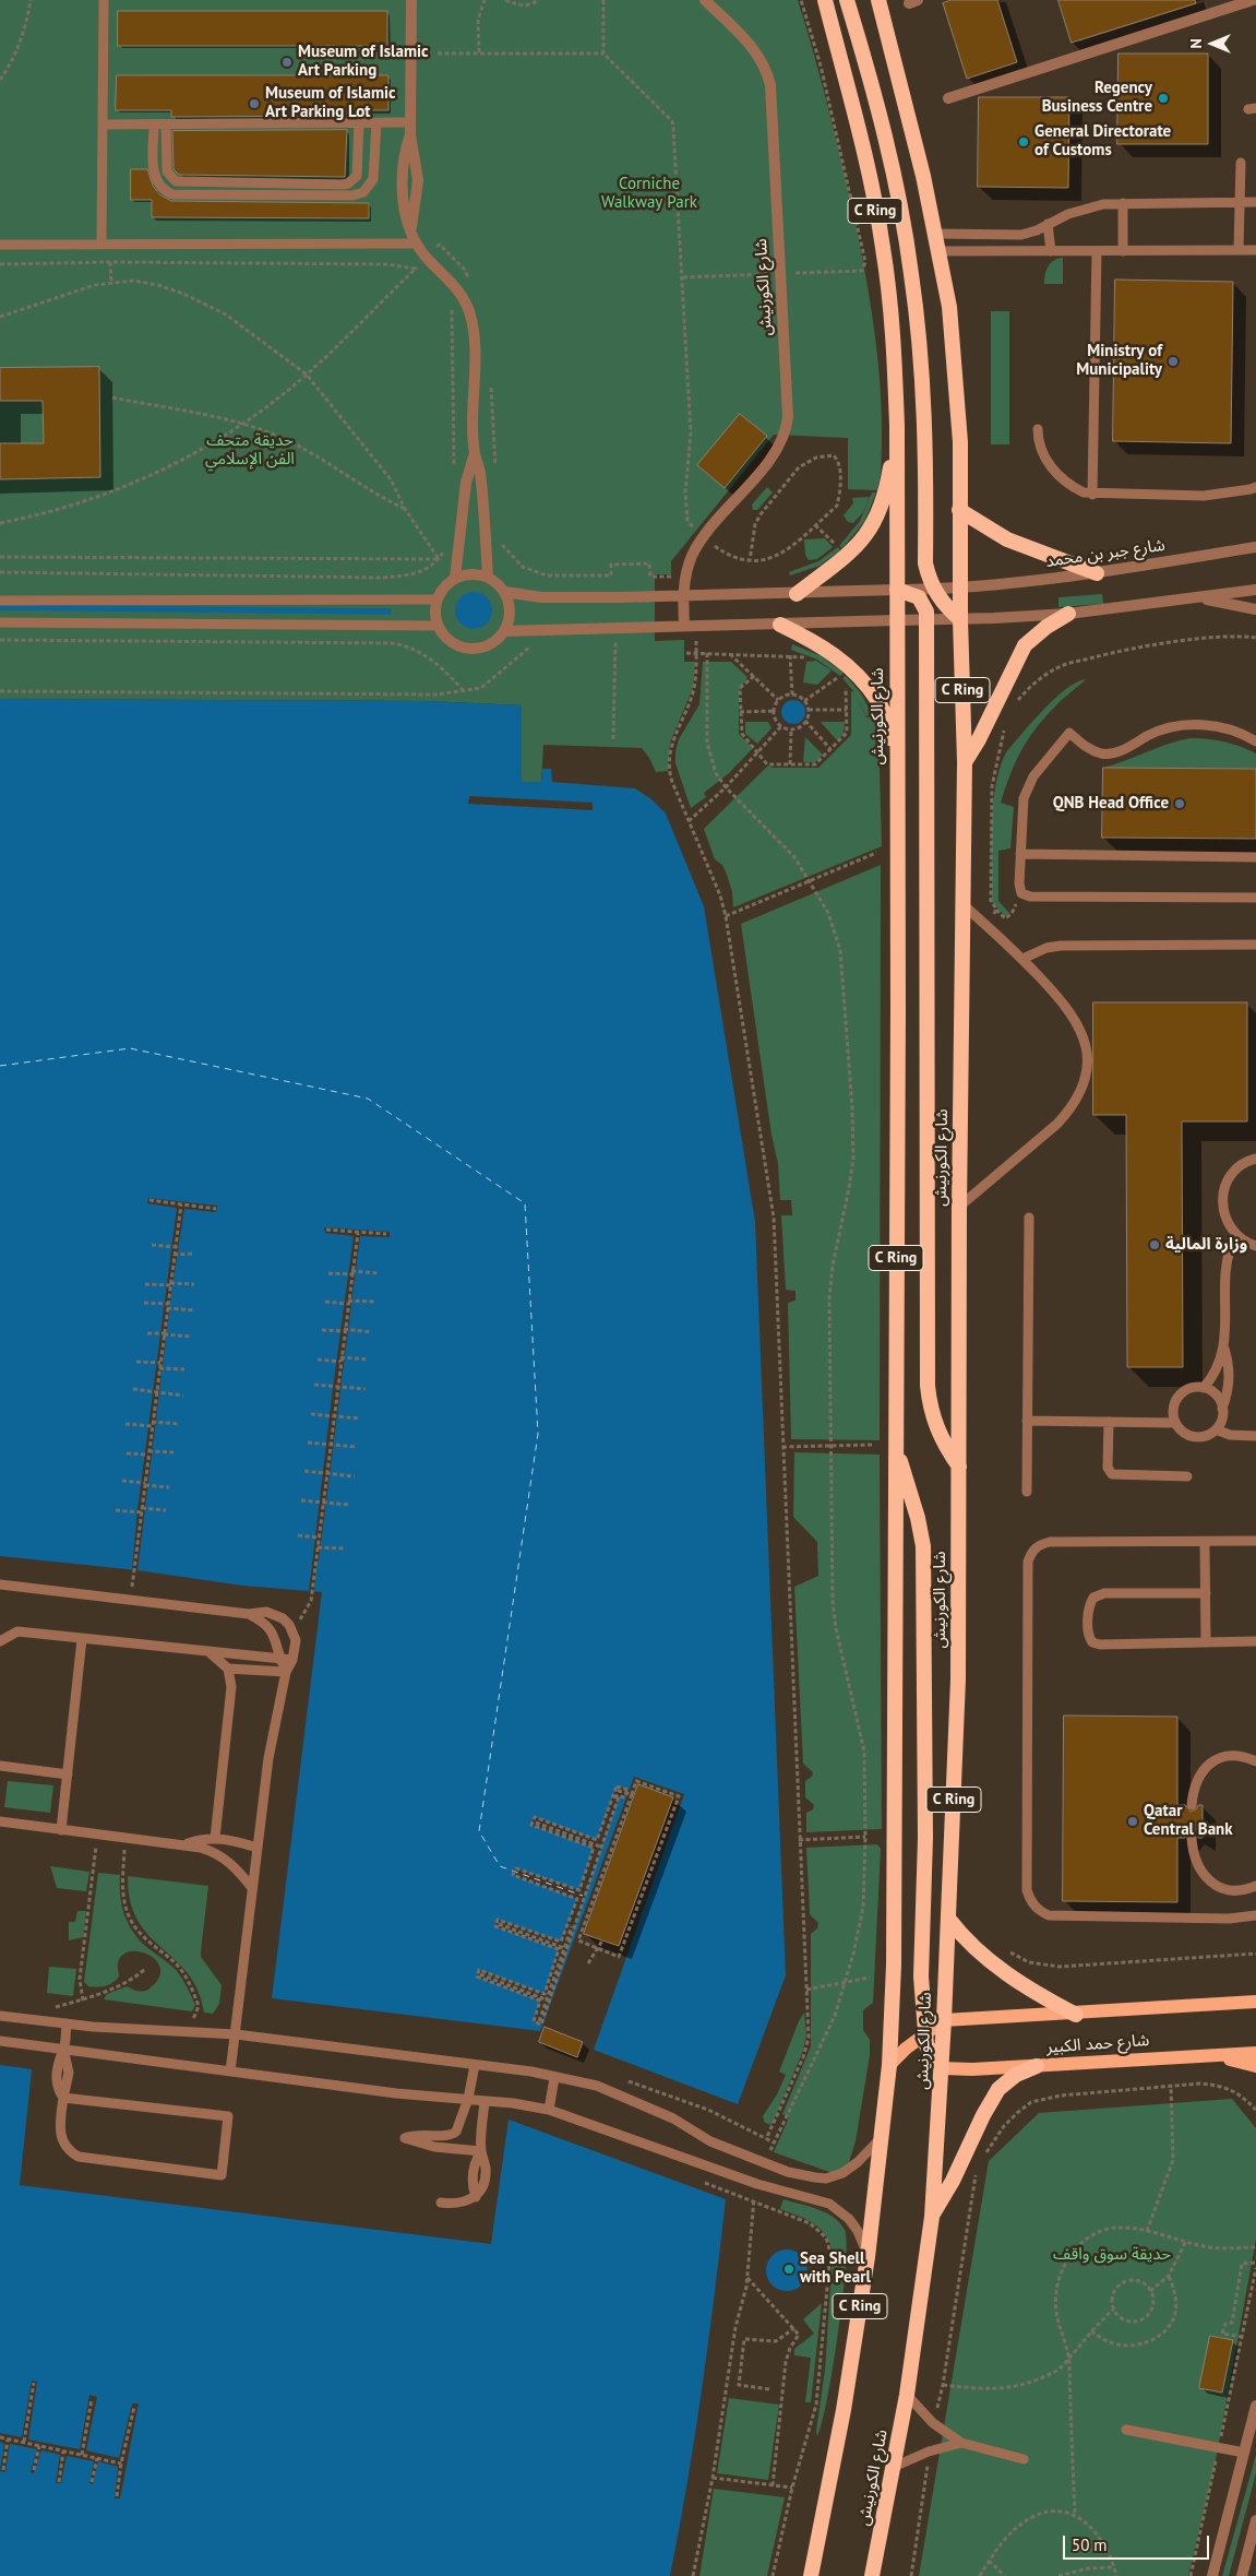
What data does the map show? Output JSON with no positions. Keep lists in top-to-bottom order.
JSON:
{
  "streets": {
    "highway": ["C Ring", "شارع الكورنيش"],
    "main road": ["شارع حمد الكبير"],
    "street": ["شارع جبر بن محمد"]
  },
  "crossings": [
    ["شارع الكورنيش", "شارع جبر بن محمد"],
    ["شارع الكورنيش", "شارع حمد الكبير"]
  ],
  "parks": ["Corniche Walkway Park", "حديقة متحف الفن الإسلامي", "حديقة سوق واقف"],
  "places": [
    "Museum of Islamic Art Parking",
    "Regency Business Centre",
    "Museum of Islamic Art Parking Lot",
    "General Directorate of Customs",
    "Ministry of Municipality",
    "QNB Head Office",
    "وزارة المالية",
    "Qatar Central Bank",
    "Sea Shell with Pearl"
  ],
  "scale_bar": "50 m",
  "north": "left"
}
